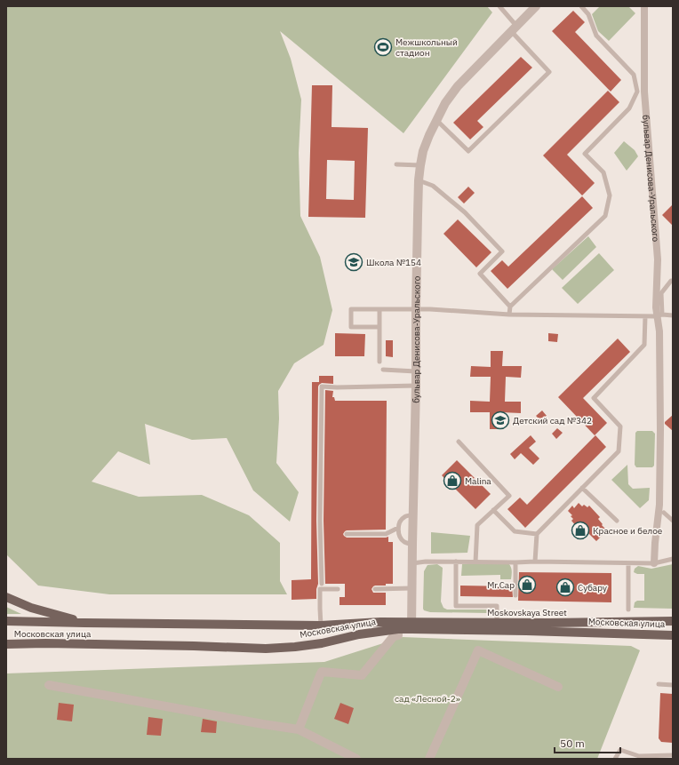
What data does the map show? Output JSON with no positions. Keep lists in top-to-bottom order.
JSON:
{
  "streets": {
    "main road": ["Moskovskaya Street", "Московская улица"],
    "street": ["бульвар Денисова-Уральского"]
  },
  "crossings": [
    ["бульвар Денисова-Уральского", "Moskovskaya Street"],
    ["бульвар Денисова-Уральского", "Московская улица"],
    ["Moskovskaya Street", "Московская улица"]
  ],
  "parks": ["сад «Лесной-2»"],
  "places": {
    "sports": ["Межшкольный стадион"],
    "school or university": ["Школа №154", "Детский сад №342"],
    "shop": [
      "Malina",
      "Красное и белое",
      "Mr.Cap",
      "Субару"
    ]
  },
  "scale_bar": "50 m"
}
